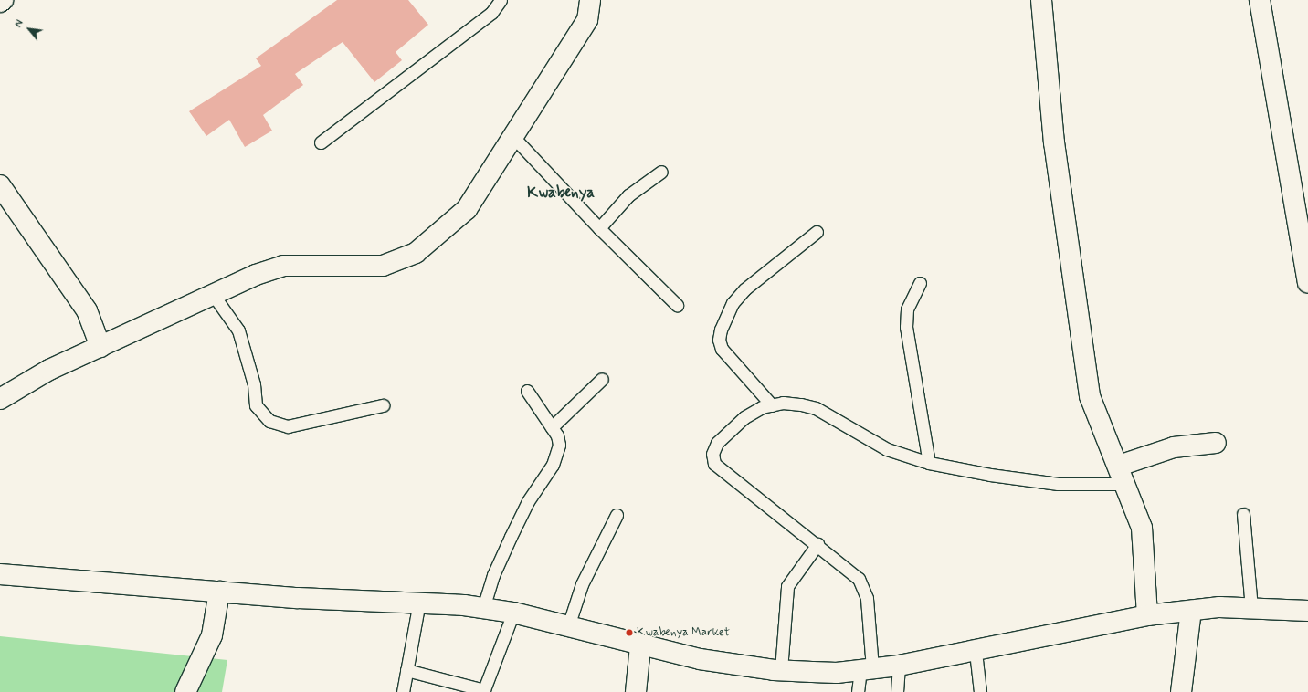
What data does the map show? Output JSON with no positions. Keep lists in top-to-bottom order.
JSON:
{
  "districts": ["Kwabenya"],
  "places": ["Kwabenya Market"],
  "north": "top left"
}
